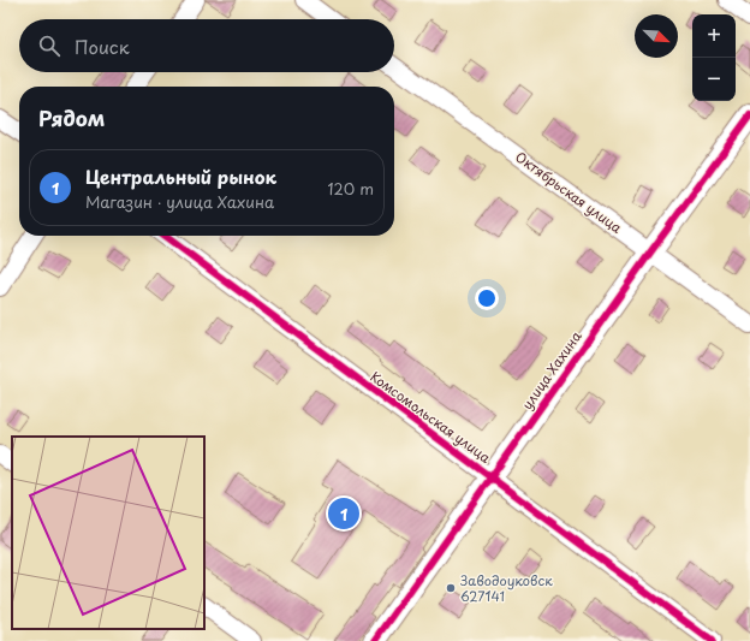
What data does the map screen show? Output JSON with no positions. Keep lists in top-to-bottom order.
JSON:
{
  "streets": {
    "street": ["Октябрьская улица", "улица Хахина", "Комсомольская улица"]
  },
  "crossings": [
    ["Октябрьская улица", "улица Хахина"],
    ["улица Хахина", "Комсомольская улица"]
  ],
  "places": ["Заводоуковск 627141"],
  "north": "bottom right",
  "page": {
    "map_buttons": ["+", "−"],
    "search": "Поиск",
    "heading": "Рядом",
    "list": [
      {
        "mark": "1",
        "name": "Центральный рынок",
        "note": "Магазин · улица Хахина",
        "value": "120 m"
      }
    ],
    "pins": "1"
  }
}
